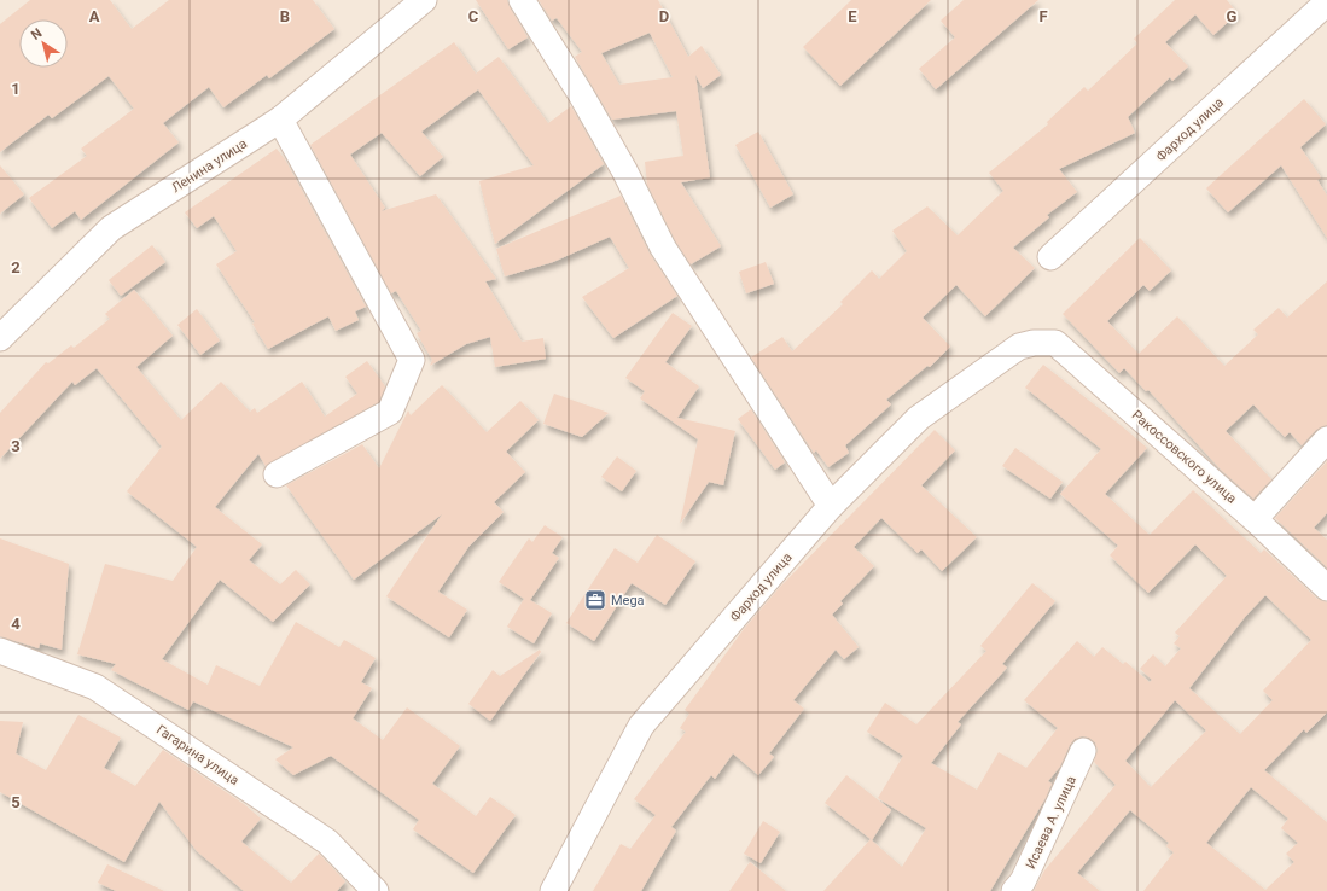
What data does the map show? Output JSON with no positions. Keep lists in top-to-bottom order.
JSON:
{
  "streets": {
    "street": [
      "Фарход улица",
      "Ленина улица",
      "Ракоссовского улица",
      "Гагарина улица",
      "Исаева А. улица"
    ]
  },
  "crossings": [
    ["Фарход улица", "Ракоссовского улица"]
  ],
  "places": {
    "office": ["Mega"]
  },
  "north": "top left",
  "grid": {
    "columns": [
      "A",
      "B",
      "C",
      "D",
      "E",
      "F",
      "G"
    ],
    "rows": [
      "1",
      "2",
      "3",
      "4",
      "5"
    ]
  }
}
